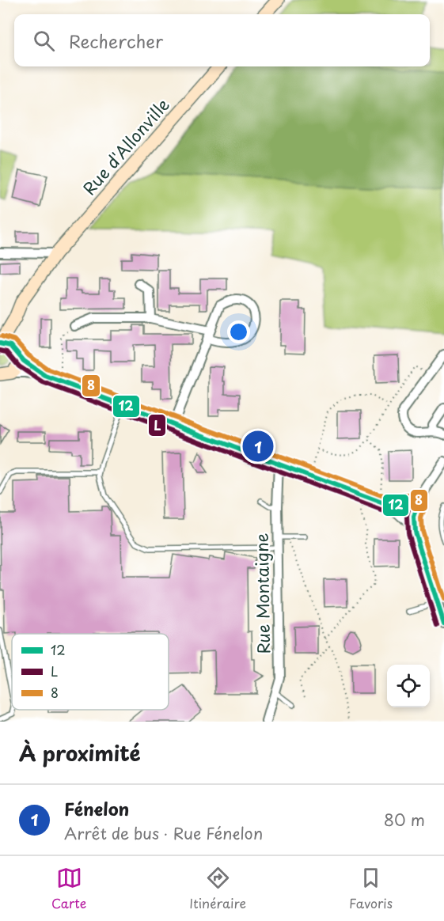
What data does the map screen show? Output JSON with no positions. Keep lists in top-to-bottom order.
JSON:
{
  "streets": {
    "main road": ["Rue d'Allonville"],
    "street": ["Rue Montaigne"]
  },
  "lines": ["transit line 8", "transit line 12", "transit line L"],
  "legend": ["12", "L", "8"],
  "page": {
    "search": "Rechercher",
    "pins": "1",
    "heading": "À proximité",
    "list": [
      {
        "mark": "1",
        "name": "Fénelon",
        "note": "Arrêt de bus · Rue Fénelon",
        "value": "80 m"
      }
    ],
    "nav": ["Carte", "Itinéraire", "Favoris"]
  }
}
